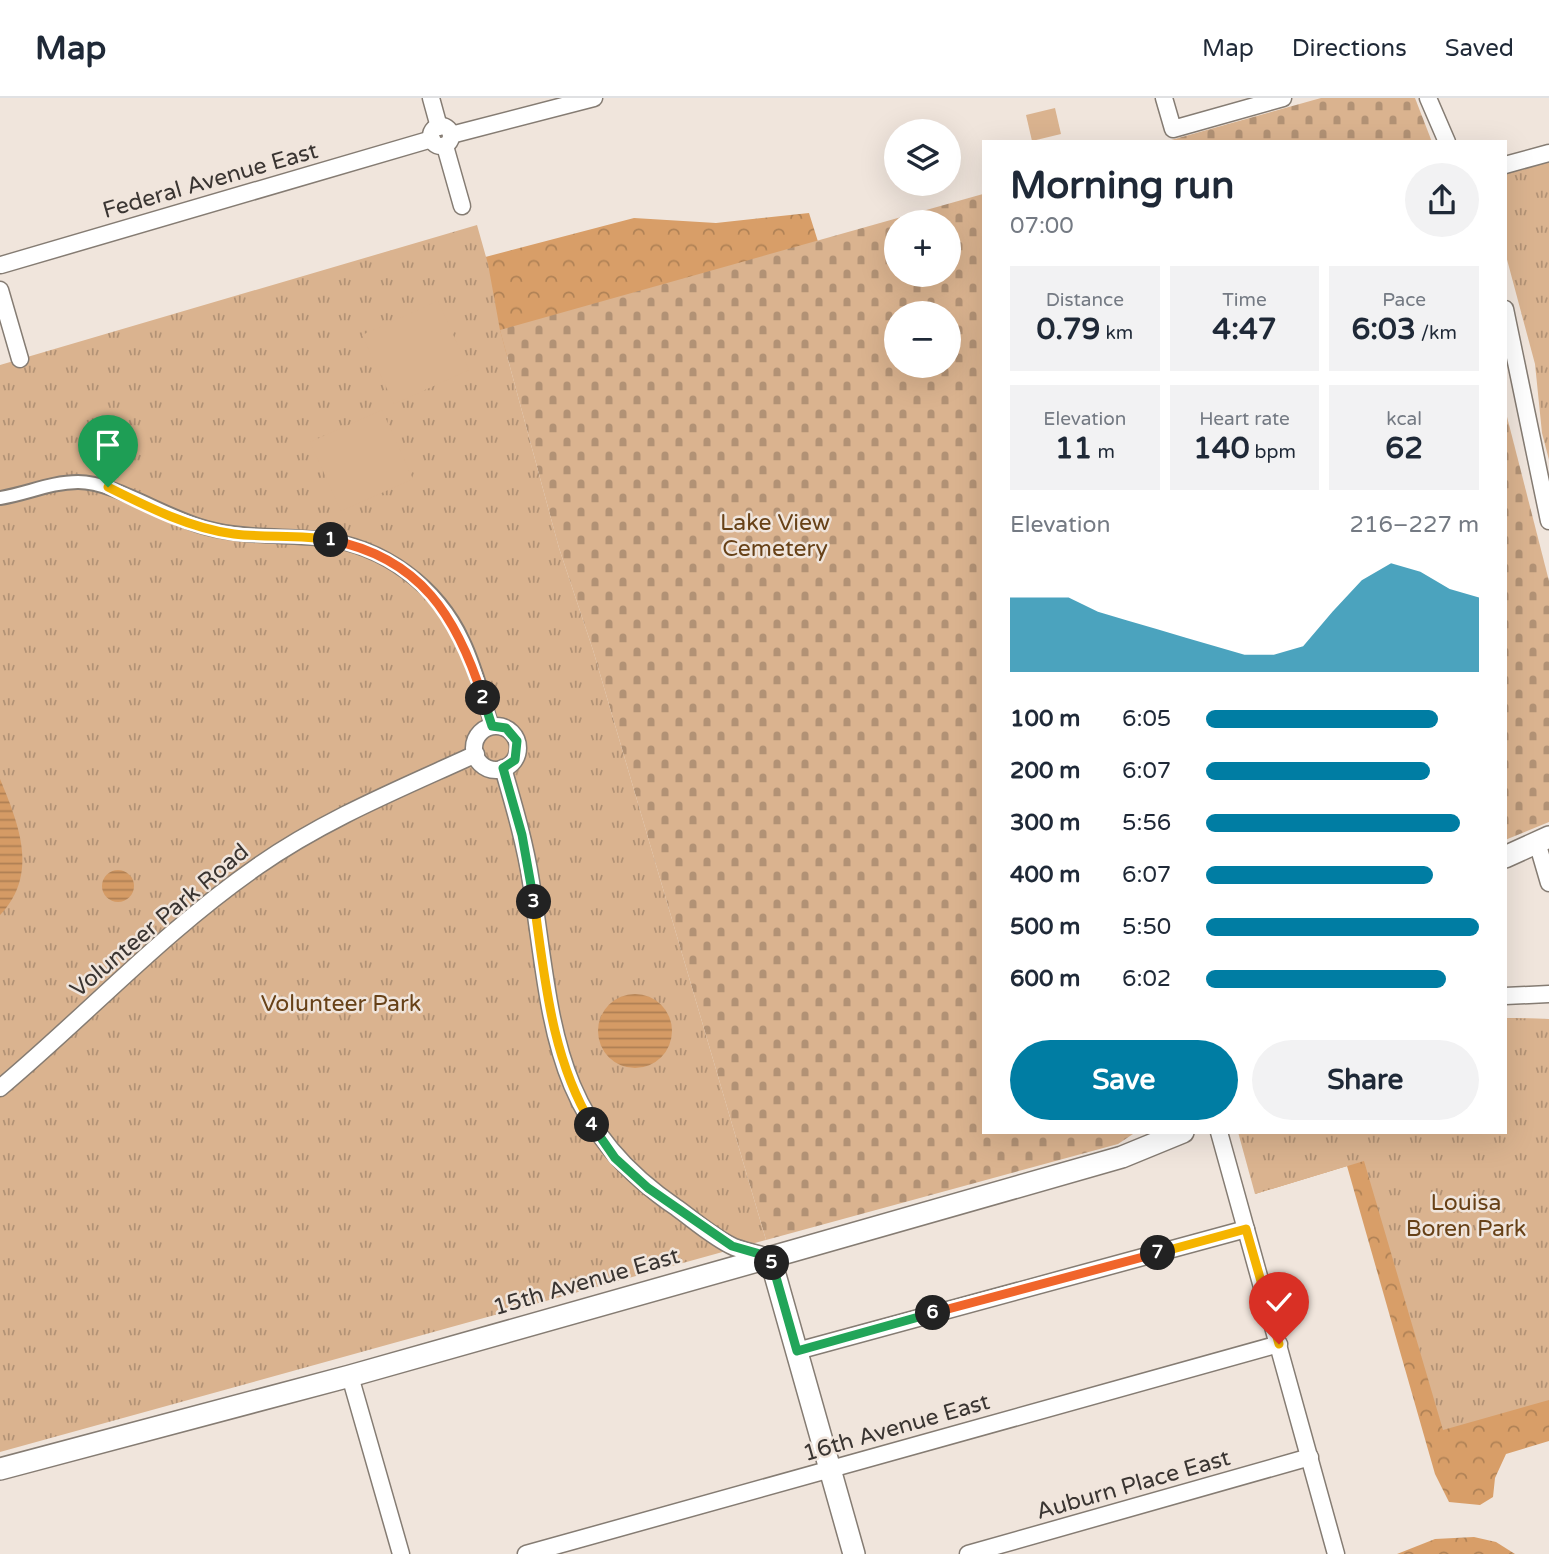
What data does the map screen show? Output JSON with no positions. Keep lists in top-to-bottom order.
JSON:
{
  "streets": {
    "street": [
      "Federal Avenue East",
      "Volunteer Park Road",
      "15th Avenue East",
      "16th Avenue East",
      "Auburn Place East"
    ]
  },
  "parks": ["Lake View Cemetery", "Volunteer Park", "Louisa Boren Park"],
  "page": {
    "header": "Map",
    "nav": ["Map", "Directions", "Saved"],
    "map_buttons": ["+", "−"],
    "heading": ["Morning run", "07:00"],
    "stats": [
      ["Distance", "0.79 km"],
      ["Time", "4:47"],
      ["Pace", "6:03 /km"],
      ["Elevation", "11 m"],
      ["Heart rate", "140 bpm"],
      ["kcal", "62"]
    ],
    "chart": ["Elevation", "216–227 m"],
    "pins": [
      "1",
      "2",
      "3",
      "4",
      "7",
      "5",
      "6"
    ],
    "list": [
      {
        "name": "100 m",
        "note": "6:05"
      },
      {
        "name": "200 m",
        "note": "6:07"
      },
      {
        "name": "300 m",
        "note": "5:56"
      },
      {
        "name": "400 m",
        "note": "6:07"
      },
      {
        "name": "500 m",
        "note": "5:50"
      },
      {
        "name": "600 m",
        "note": "6:02"
      }
    ],
    "buttons": ["Save", "Share"]
  }
}
